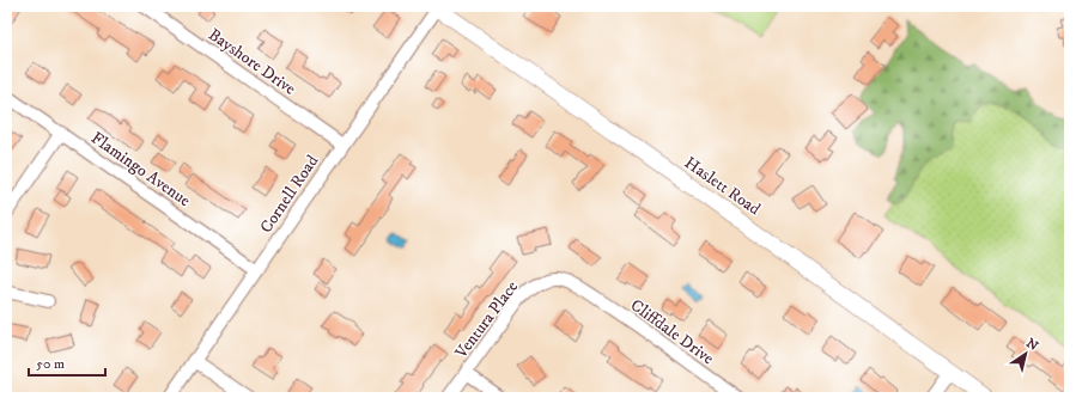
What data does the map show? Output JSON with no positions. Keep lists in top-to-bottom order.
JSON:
{
  "streets": {
    "street": [
      "Bayshore Drive",
      "Flamingo Avenue",
      "Haslett Road",
      "Cornell Road",
      "Ventura Place",
      "Cliffdale Drive"
    ]
  },
  "crossings": [
    ["Bayshore Drive", "Cornell Road"],
    ["Flamingo Avenue", "Cornell Road"],
    ["Haslett Road", "Cornell Road"],
    ["Ventura Place", "Cliffdale Drive"]
  ],
  "scale_bar": "50 m",
  "north": "top right"
}
